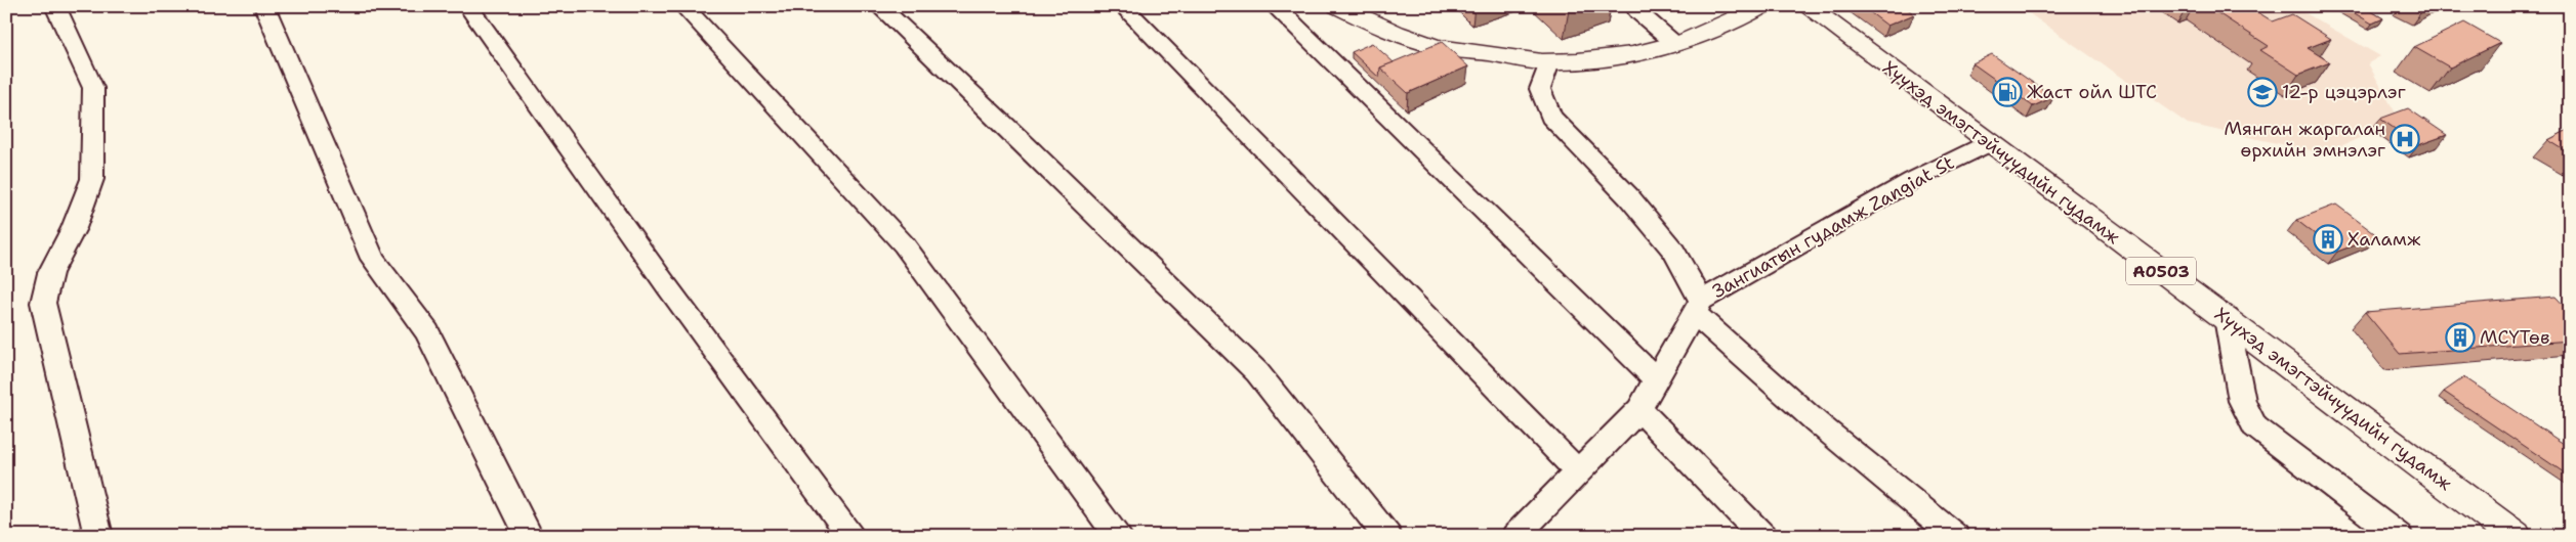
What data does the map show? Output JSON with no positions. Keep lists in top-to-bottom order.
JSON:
{
  "streets": {
    "main road": ["Хүүхэд эмэгтэйчүүдийн гудамж", "A0503"],
    "street": ["Зангиатын гудамж Zangiat St"]
  },
  "crossings": [
    ["Хүүхэд эмэгтэйчүүдийн гудамж", "Зангиатын гудамж Zangiat St"]
  ],
  "places": {
    "fuel station": ["Жаст ойл ШТС"],
    "school or university": ["12-р цэцэрлэг"],
    "hospital": ["Мянган жаргалан өрхийн эмнэлэг"],
    "building": ["Халамж", "МСҮТөв"]
  }
}
